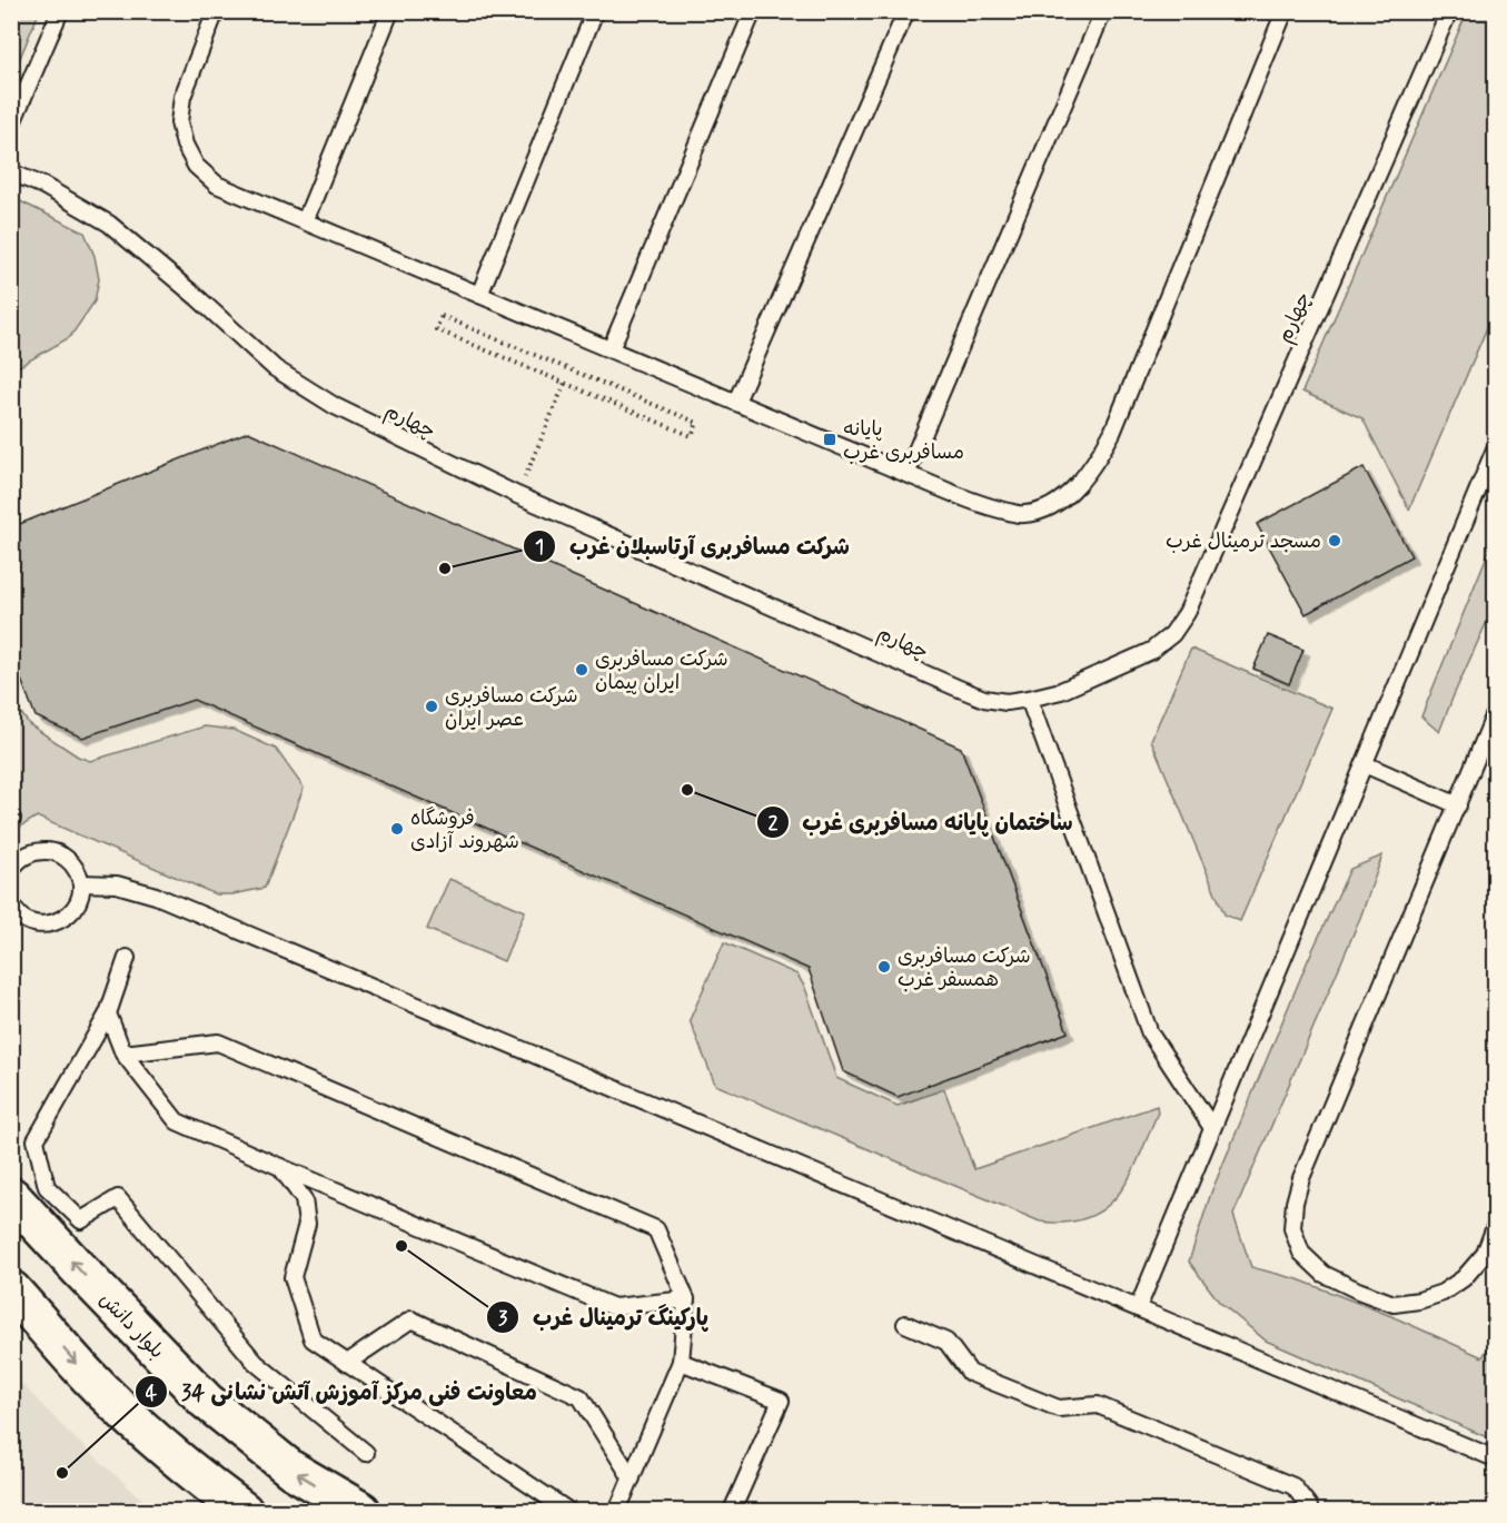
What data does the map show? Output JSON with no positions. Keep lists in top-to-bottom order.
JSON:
{
  "streets": {
    "main road": ["بلوار دانش"],
    "lane": ["چهارم"]
  },
  "places": {
    "transit": ["پایانه مسافربری غرب"],
    "other": [
      "مسجد ترمینال غرب",
      "شرکت مسافربری آرتاسبلان غرب",
      "شرکت مسافربری ایران پیمان",
      "شرکت مسافربری عصر ایران",
      "ساختمان پایانه مسافربری غرب",
      "فروشگاه شهروند آزادی",
      "شرکت مسافربری همسفر غرب",
      "پارکینگ ترمینال غرب",
      "معاونت فنی مرکز آموزش آتش نشانی 34"
    ]
  }
}
